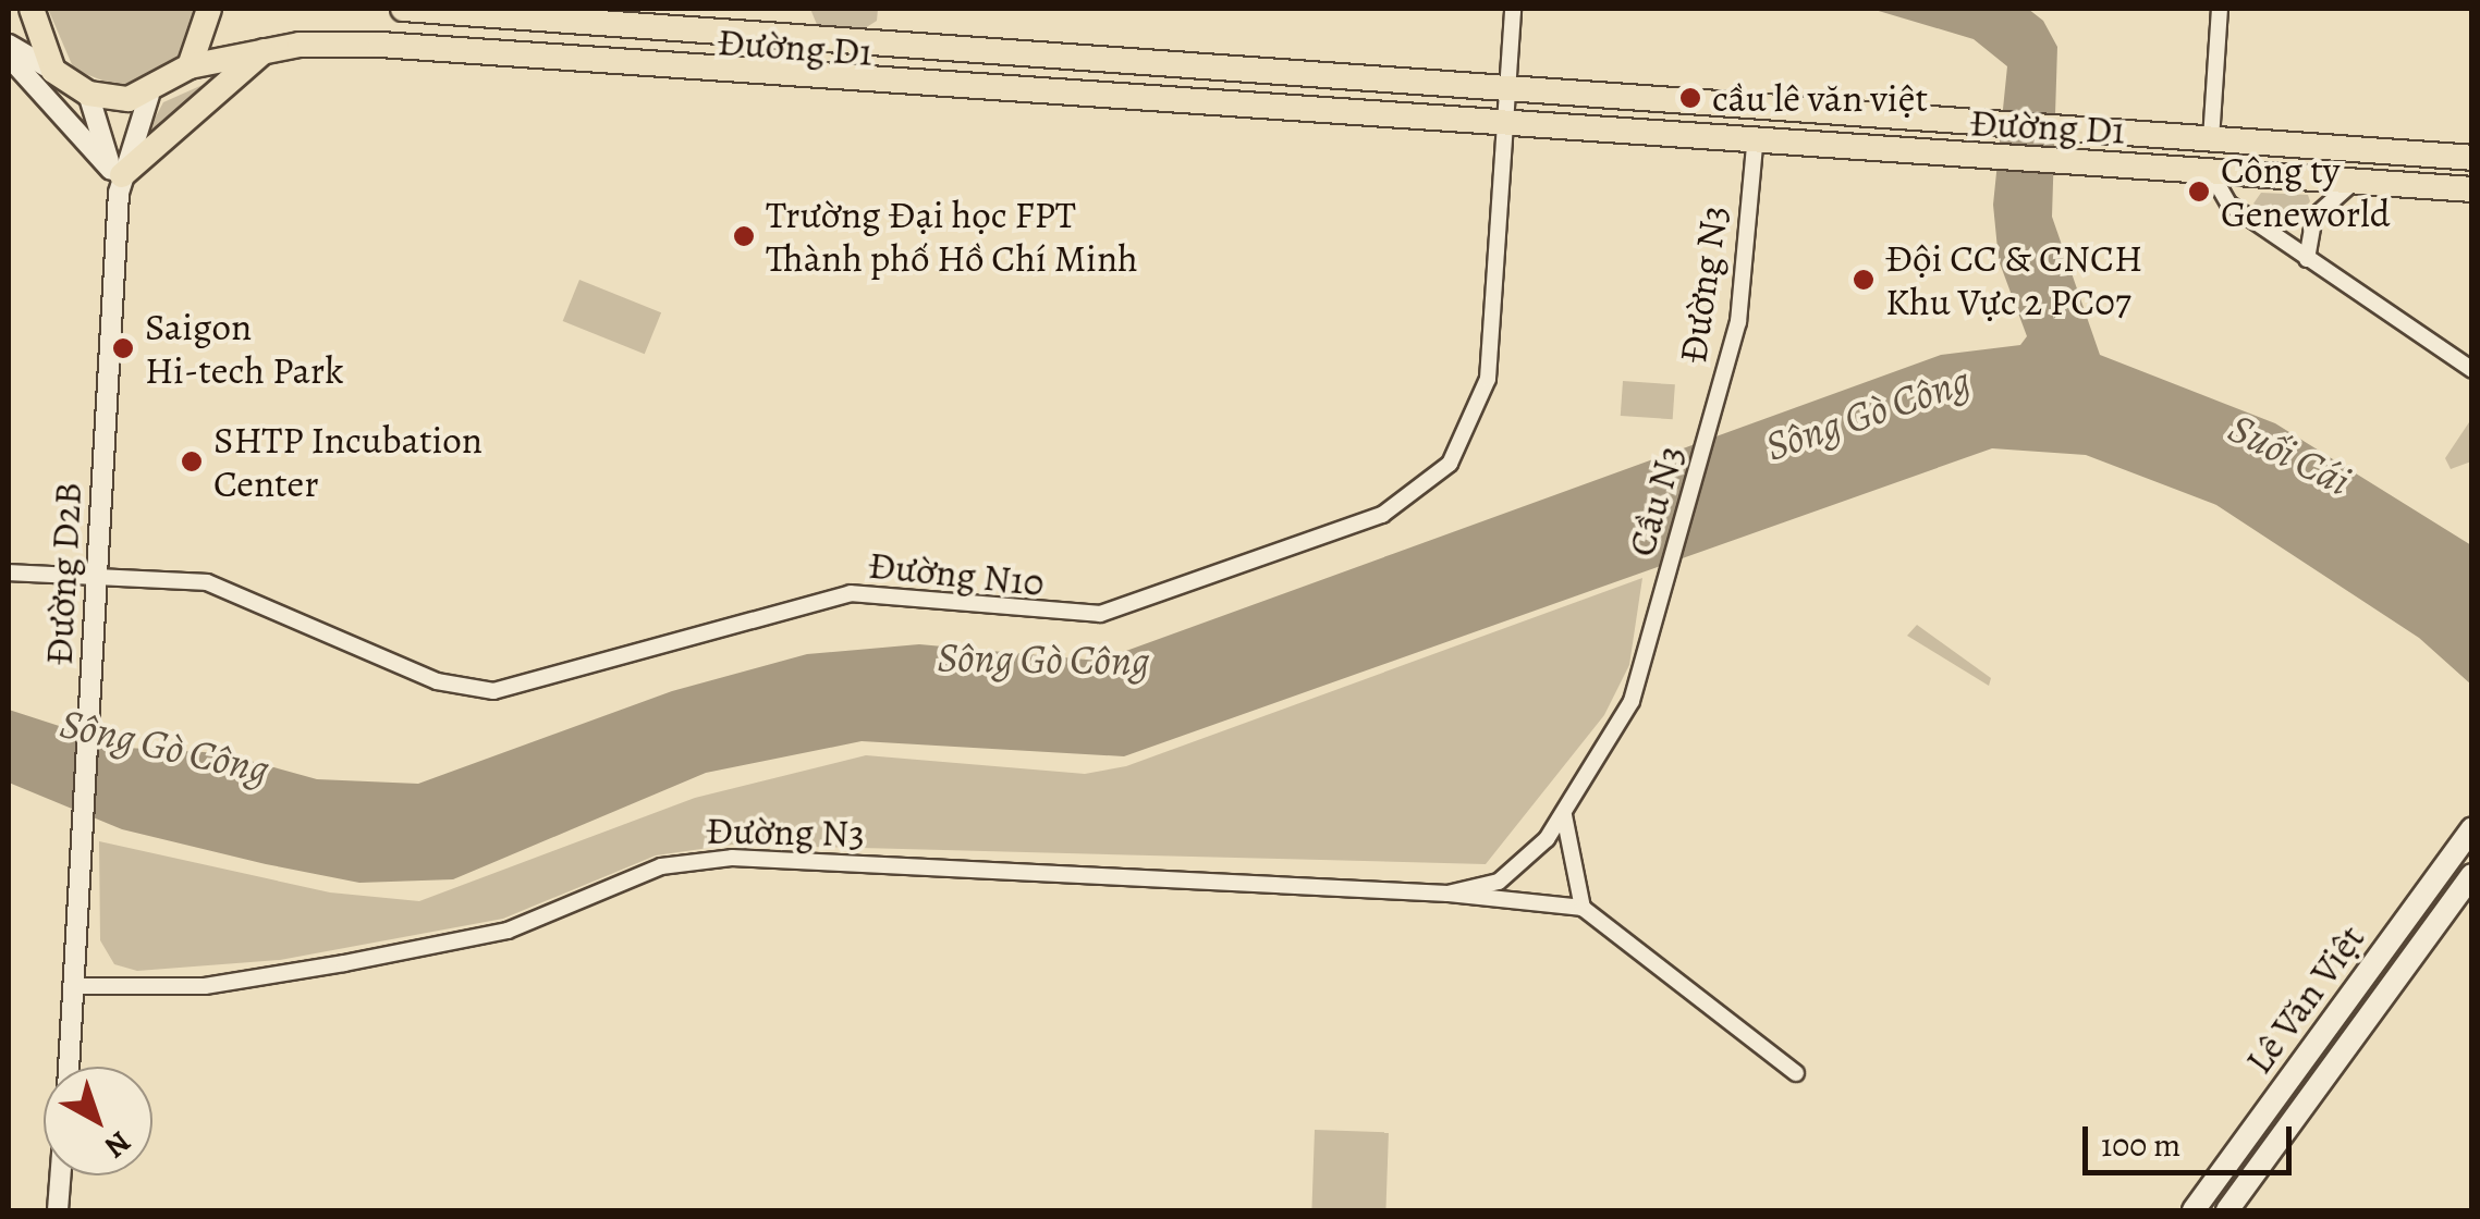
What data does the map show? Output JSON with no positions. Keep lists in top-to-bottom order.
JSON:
{
  "streets": {
    "main road": ["Đường D1", "Lê Văn Việt"],
    "street": [
      "Đường N3",
      "Cầu N3",
      "Đường D2B",
      "Đường N10"
    ]
  },
  "crossings": [
    ["Đường D1", "Đường N3"],
    ["Đường D1", "Đường N10"],
    ["Đường N3", "Cầu N3"],
    ["Đường N3", "Đường D2B"],
    ["Đường D2B", "Đường N10"]
  ],
  "water": ["Sông Gò Công", "Suối Cái"],
  "places": [
    "cầu lê văn việt",
    "Công ty Geneworld",
    "Trường Đại học FPT Thành phố Hồ Chí Minh",
    "Đội CC & CNCH Khu Vực 2 PC07",
    "Saigon Hi-tech Park",
    "SHTP Incubation Center"
  ],
  "scale_bar": "100 m",
  "north": "bottom right"
}
